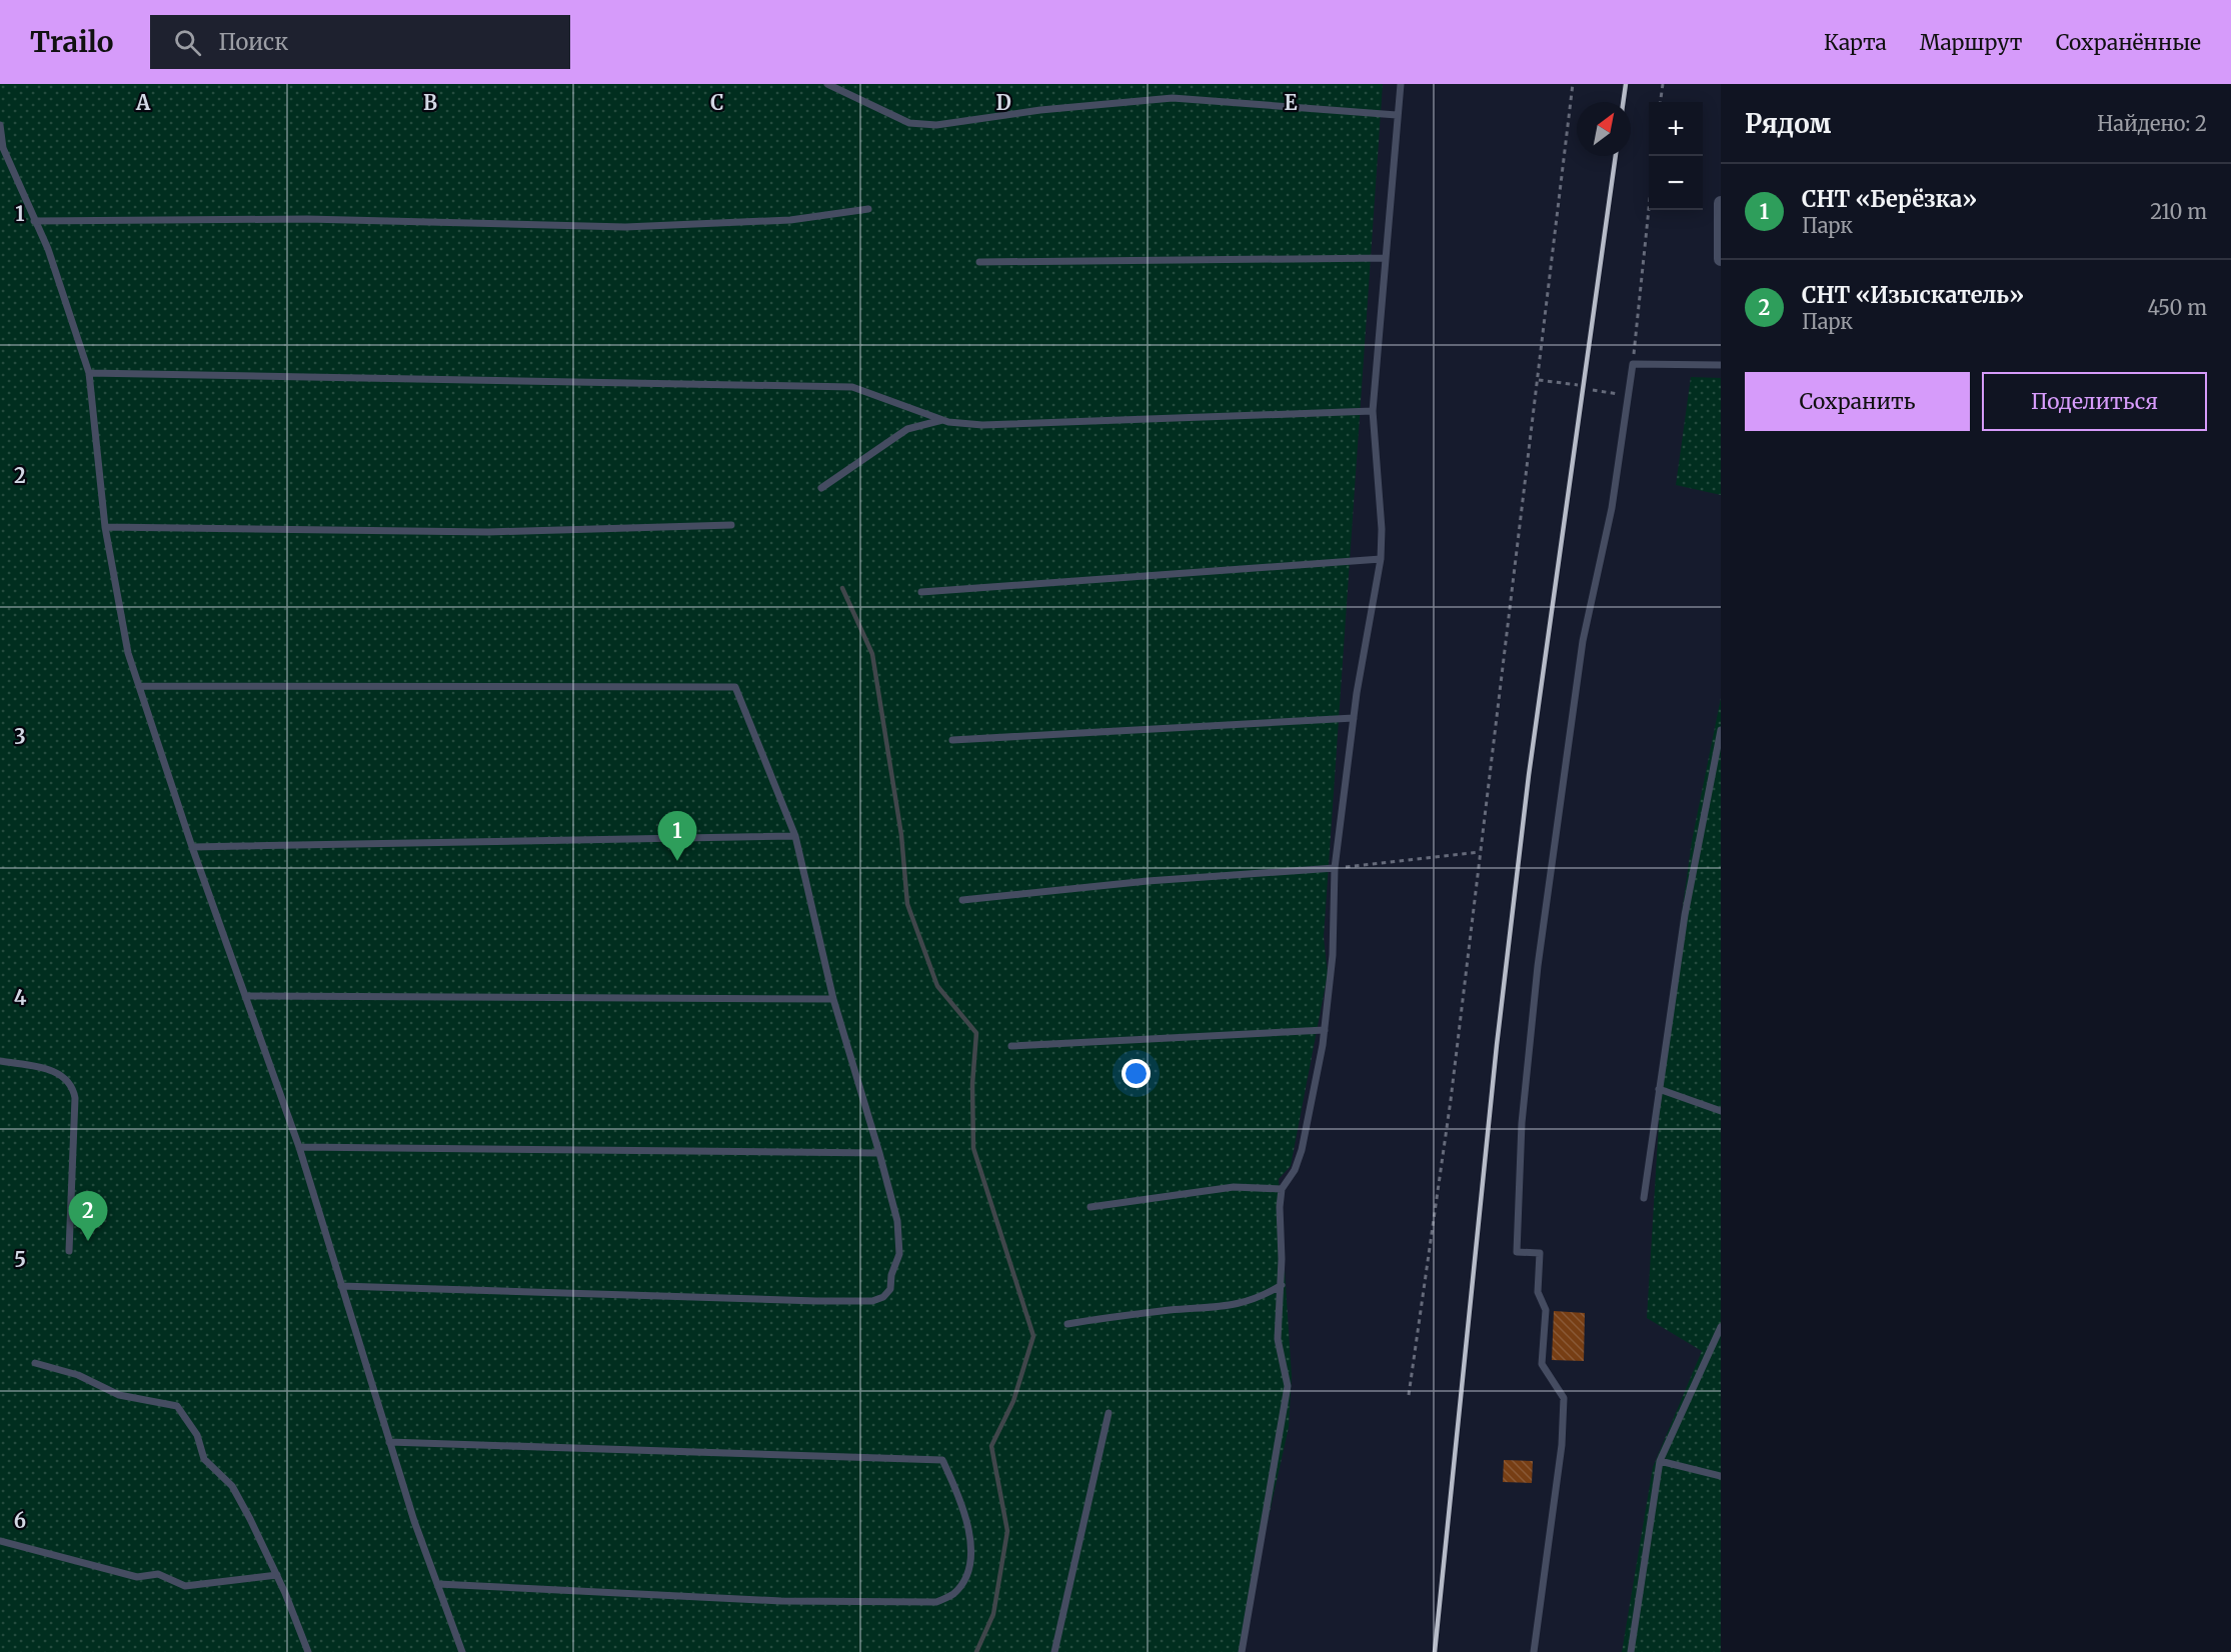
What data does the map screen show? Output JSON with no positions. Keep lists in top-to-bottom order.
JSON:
{
  "north": "top right",
  "page": {
    "header": "Trailo",
    "search": "Поиск",
    "nav": ["Карта", "Маршрут", "Сохранённые"],
    "heading": ["Рядом", "Найдено: 2"],
    "map_buttons": ["+", "−"],
    "list": [
      {
        "mark": "1",
        "name": "СНТ «Берёзка»",
        "note": "Парк",
        "value": "210 m"
      },
      {
        "mark": "2",
        "name": "СНТ «Изыскатель»",
        "note": "Парк",
        "value": "450 m"
      }
    ],
    "buttons": ["Сохранить", "Поделиться"],
    "pins": ["1", "2"]
  },
  "grid": {
    "columns": [
      "A",
      "B",
      "C",
      "D",
      "E"
    ],
    "rows": [
      "1",
      "2",
      "3",
      "4",
      "5",
      "6"
    ]
  }
}
